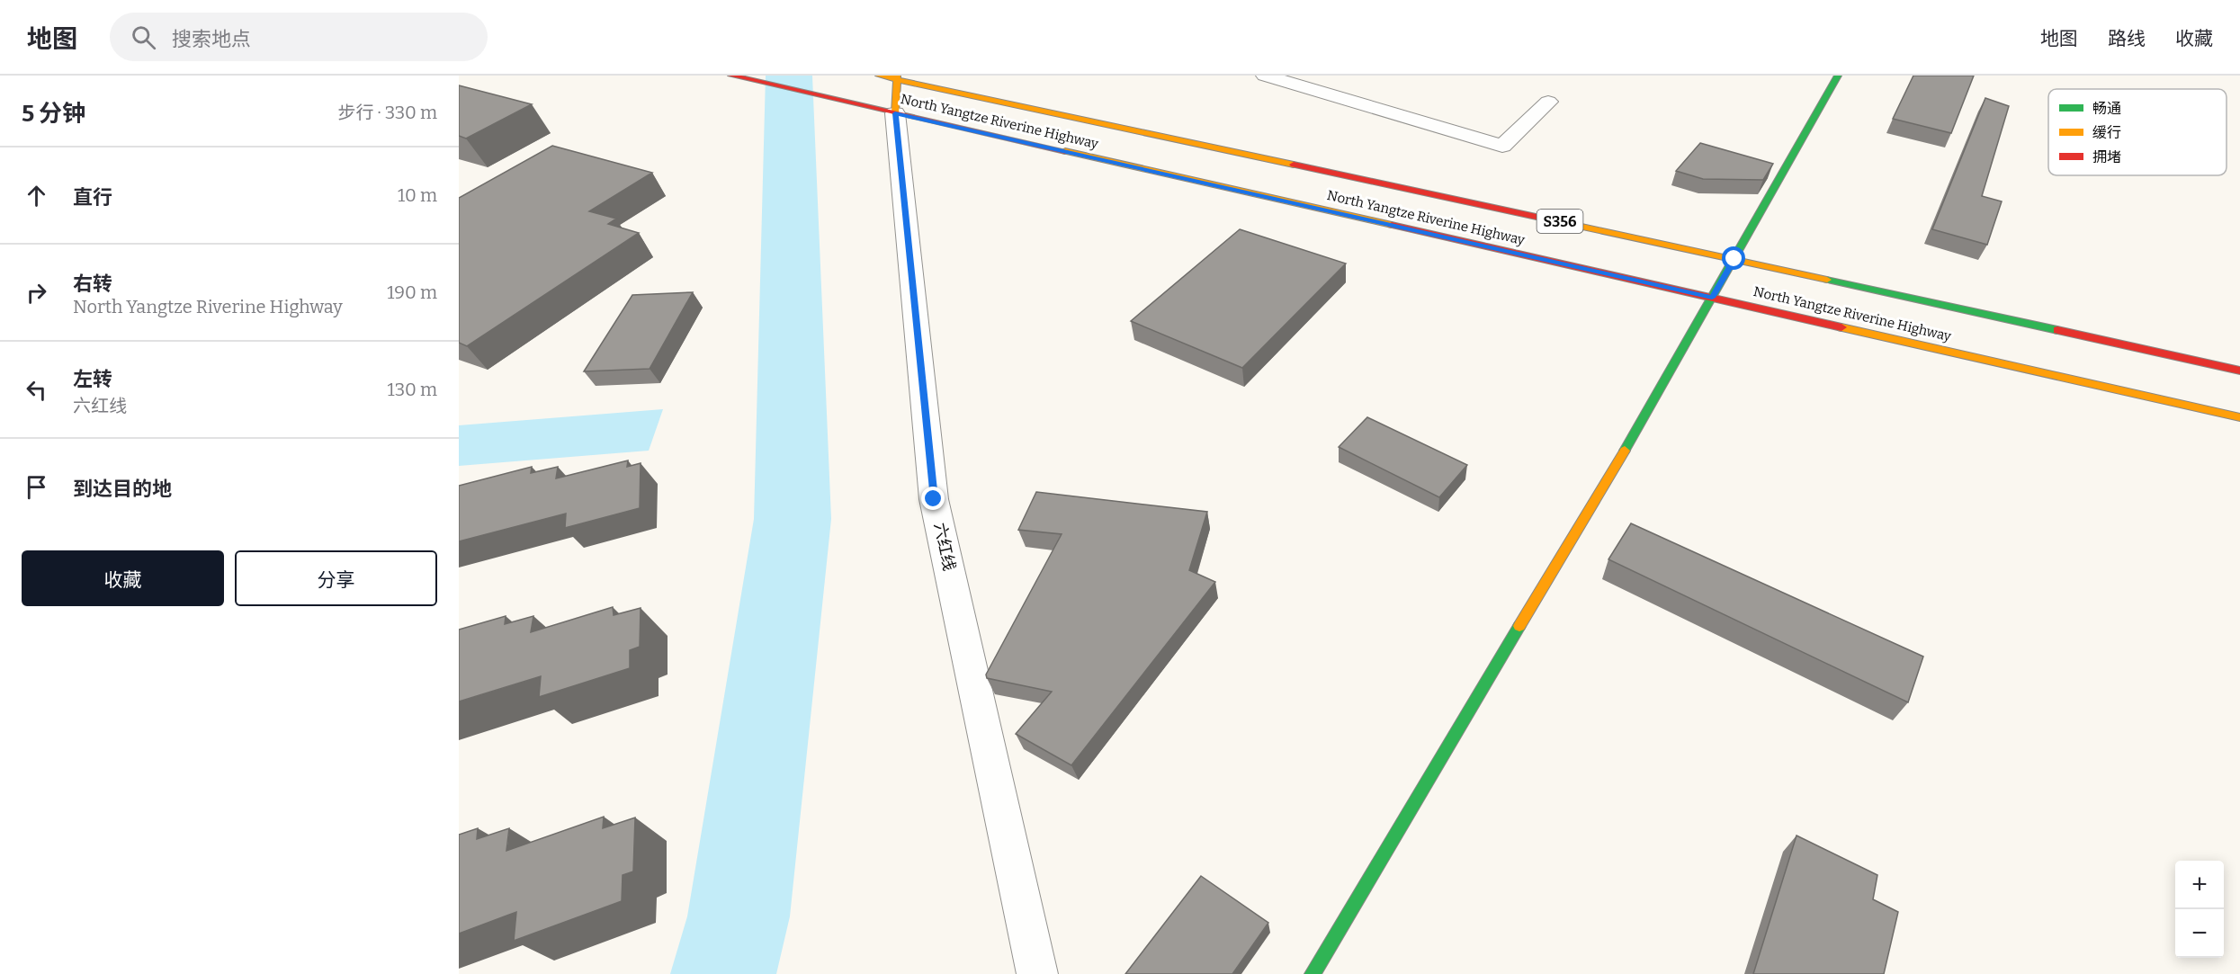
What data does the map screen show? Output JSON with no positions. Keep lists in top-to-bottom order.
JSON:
{
  "streets": {
    "main road": ["North Yangtze Riverine Highway", "S356"],
    "street": ["六红线"]
  },
  "crossings": [
    ["North Yangtze Riverine Highway", "六红线"]
  ],
  "legend": ["畅通", "缓行", "拥堵"],
  "page": {
    "header": "地图",
    "search": "搜索地点",
    "nav": ["地图", "路线", "收藏"],
    "heading": ["5 分钟", "步行 · 330 m"],
    "list": [
      ["直行", "10 m"],
      ["右转", "North Yangtze Riverine Highway", "190 m"],
      ["左转", "六红线", "130 m"],
      "到达目的地"
    ],
    "buttons": ["收藏", "分享"],
    "map_buttons": ["+", "−"]
  }
}
